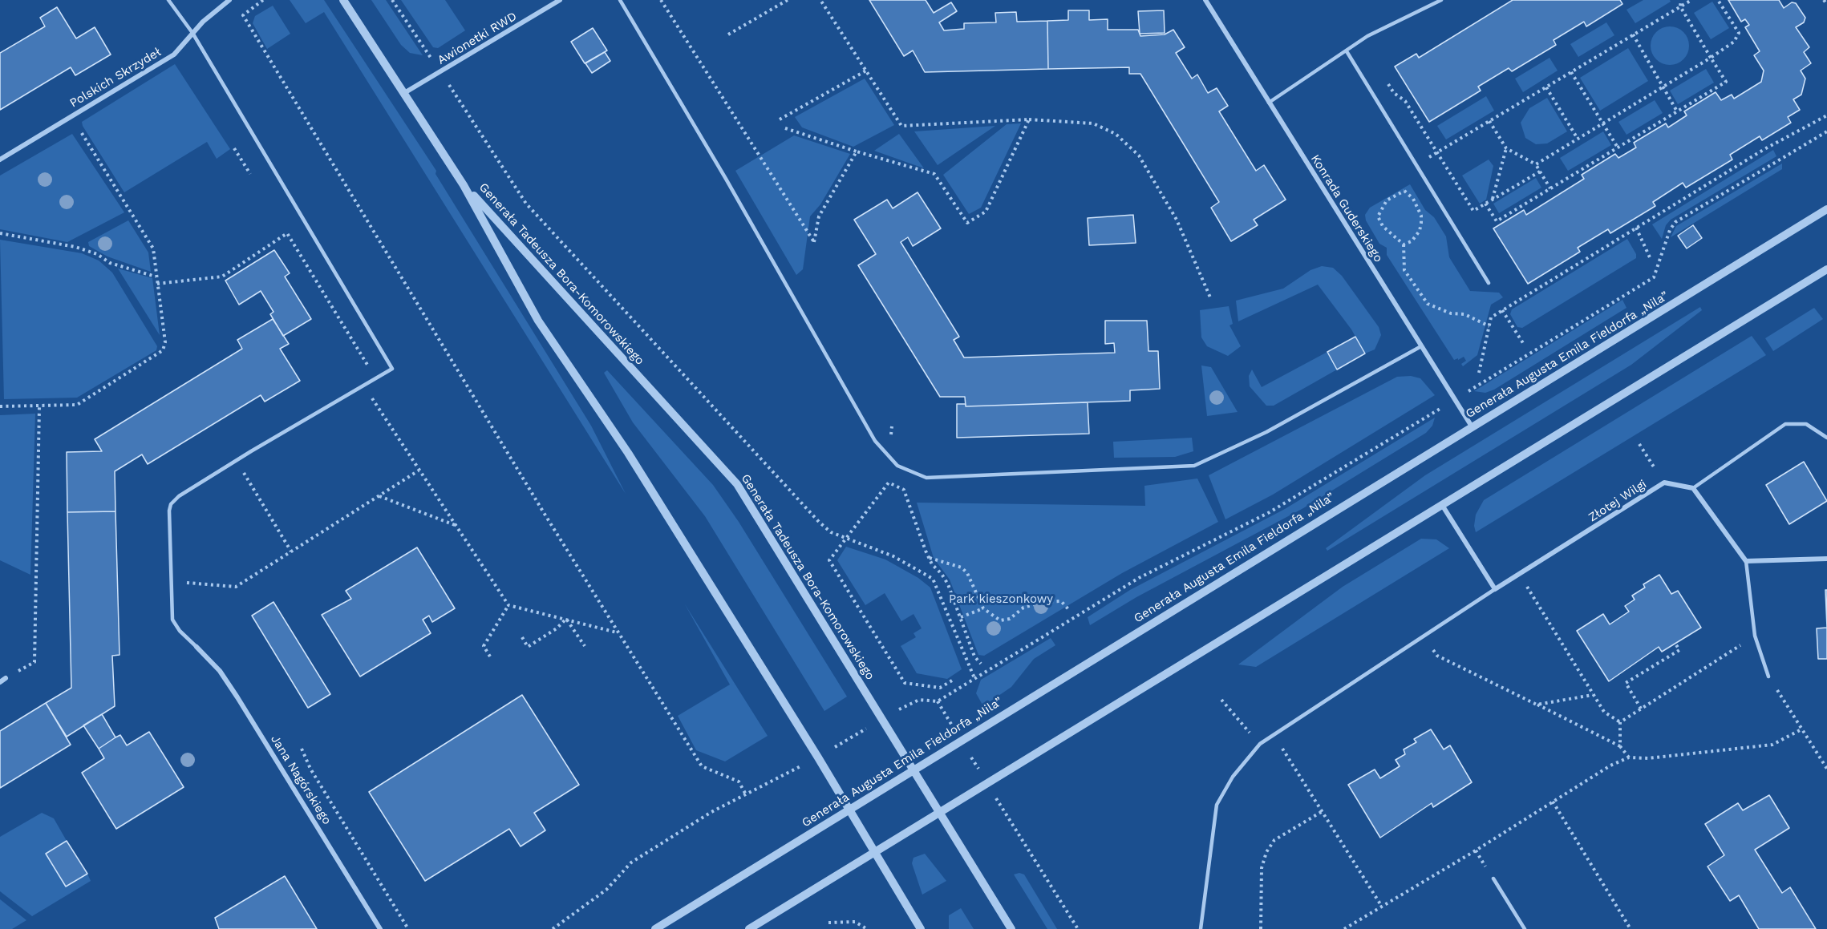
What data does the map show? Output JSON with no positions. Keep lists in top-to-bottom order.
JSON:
{
  "streets": {
    "street": [
      "Awionetki RWD",
      "Polskich Skrzydeł",
      "Konrada Guderskiego",
      "Generała Tadeusza Bora-Komorowskiego",
      "Generała Augusta Emila Fieldorfa „Nila”",
      "Złotej Wilgi",
      "Jana Nagórskiego"
    ]
  },
  "crossings": [
    ["Awionetki RWD", "Generała Tadeusza Bora-Komorowskiego"],
    ["Konrada Guderskiego", "Generała Augusta Emila Fieldorfa „Nila”"],
    ["Generała Tadeusza Bora-Komorowskiego", "Generała Augusta Emila Fieldorfa „Nila”"]
  ],
  "parks": ["Park kieszonkowy"]
}
